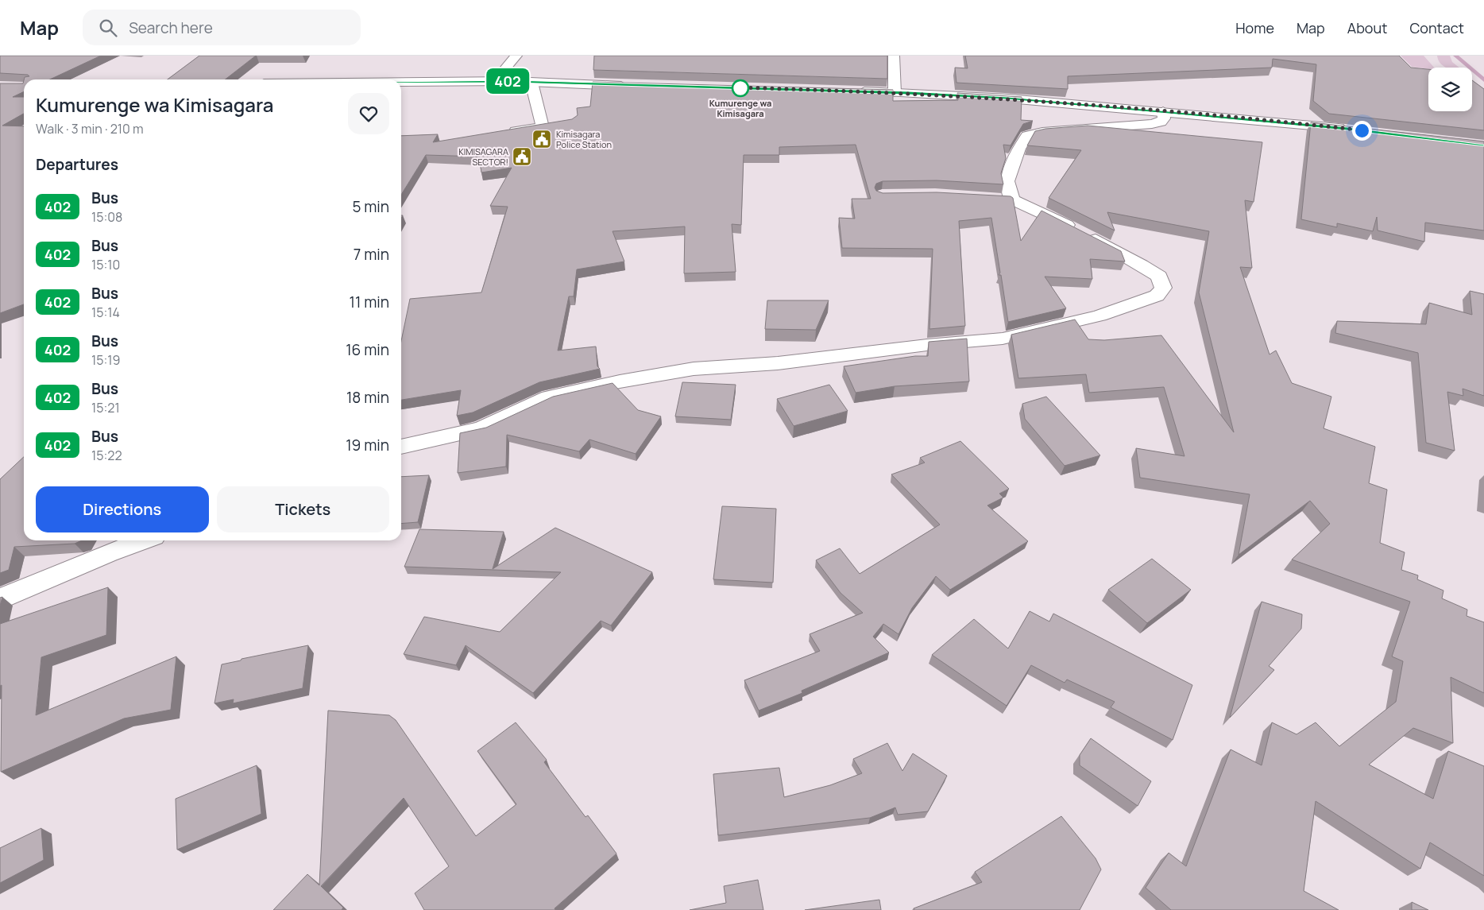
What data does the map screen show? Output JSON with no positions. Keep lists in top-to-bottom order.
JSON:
{
  "places": {
    "other": ["Kumurenge wa Kimisagara"],
    "public building": ["Kimisagara Police Station", "KIMISAGARA SECTOR!"]
  },
  "lines": ["bus line 402"],
  "page": {
    "header": "Map",
    "search": "Search here",
    "nav": [
      "Home",
      "Map",
      "About",
      "Contact"
    ],
    "on_map": "402",
    "heading": [
      ["Kumurenge wa Kimisagara", "Walk · 3 min · 210 m"],
      "Departures"
    ],
    "list": [
      {
        "mark": "402",
        "name": "Bus",
        "note": "15:08",
        "value": "5 min"
      },
      {
        "mark": "402",
        "name": "Bus",
        "note": "15:10",
        "value": "7 min"
      },
      {
        "mark": "402",
        "name": "Bus",
        "note": "15:14",
        "value": "11 min"
      },
      {
        "mark": "402",
        "name": "Bus",
        "note": "15:19",
        "value": "16 min"
      },
      {
        "mark": "402",
        "name": "Bus",
        "note": "15:21",
        "value": "18 min"
      },
      {
        "mark": "402",
        "name": "Bus",
        "note": "15:22",
        "value": "19 min"
      }
    ],
    "buttons": ["Directions", "Tickets"]
  }
}
